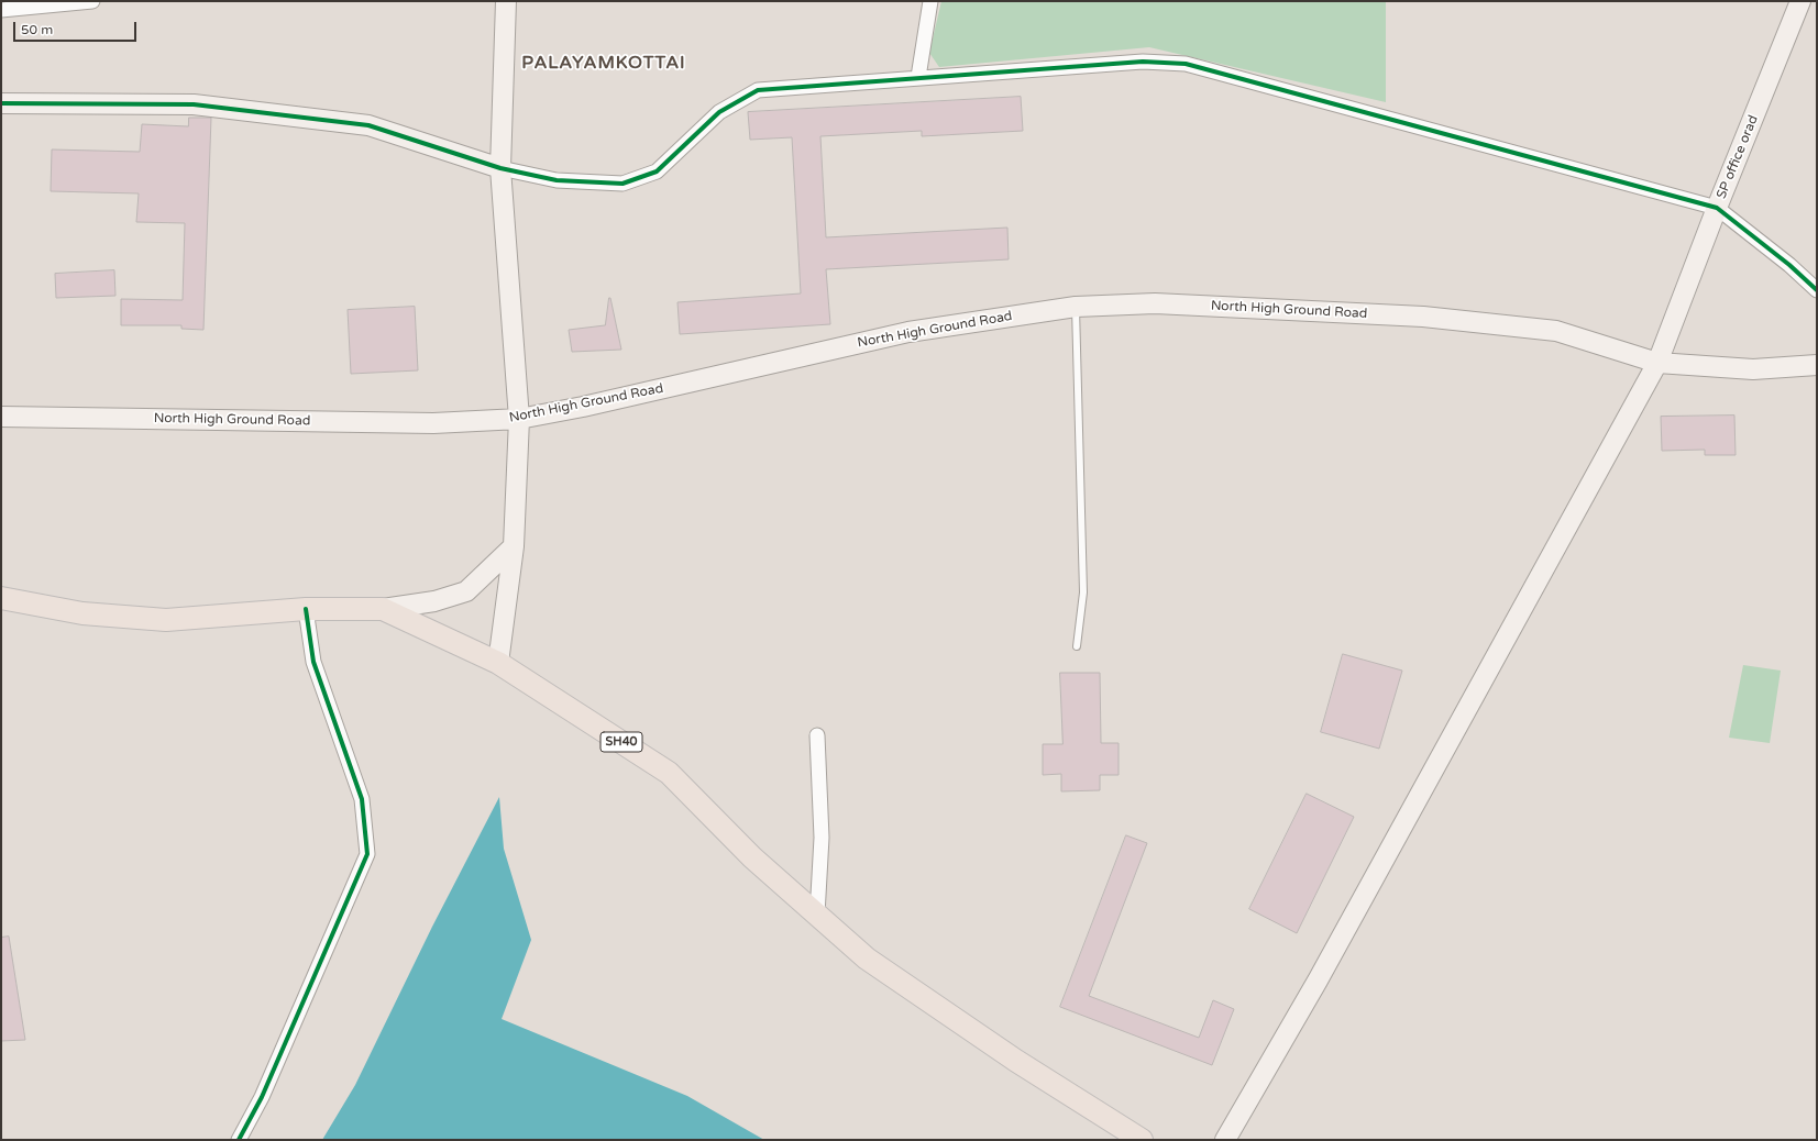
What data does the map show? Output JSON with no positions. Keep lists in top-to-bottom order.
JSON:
{
  "streets": {
    "main road": ["SP office orad", "North High Ground Road", "SH40"]
  },
  "crossings": [
    ["SP office orad", "North High Ground Road"]
  ],
  "districts": ["PALAYAMKOTTAI"],
  "scale_bar": "50 m"
}
